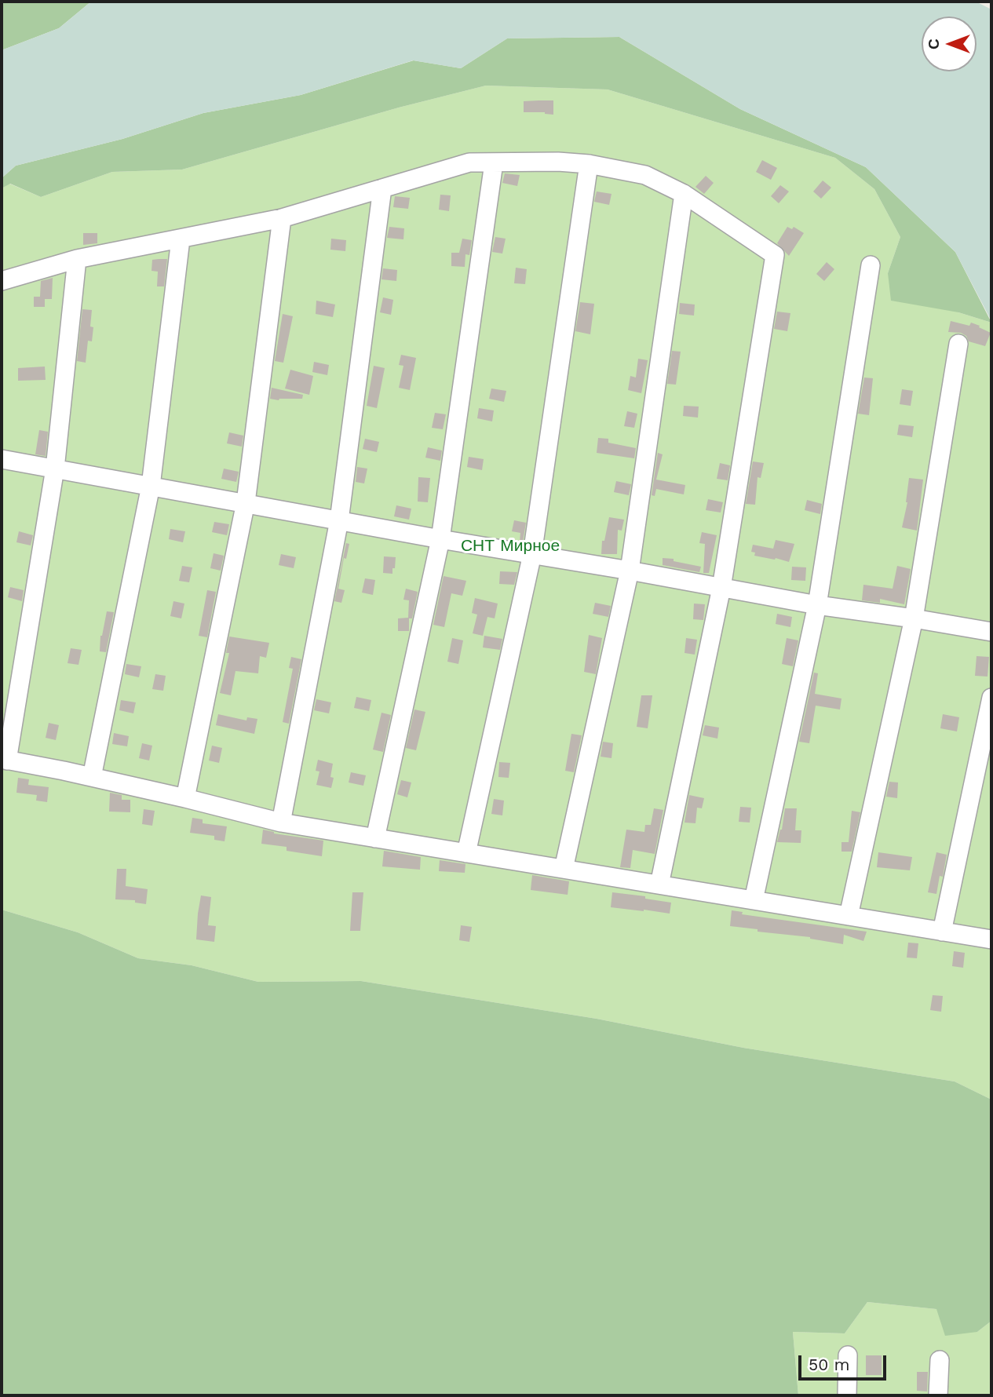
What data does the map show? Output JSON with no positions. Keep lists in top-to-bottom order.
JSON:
{
  "parks": ["СНТ Мирное"],
  "scale_bar": "50 m",
  "north": "left"
}
